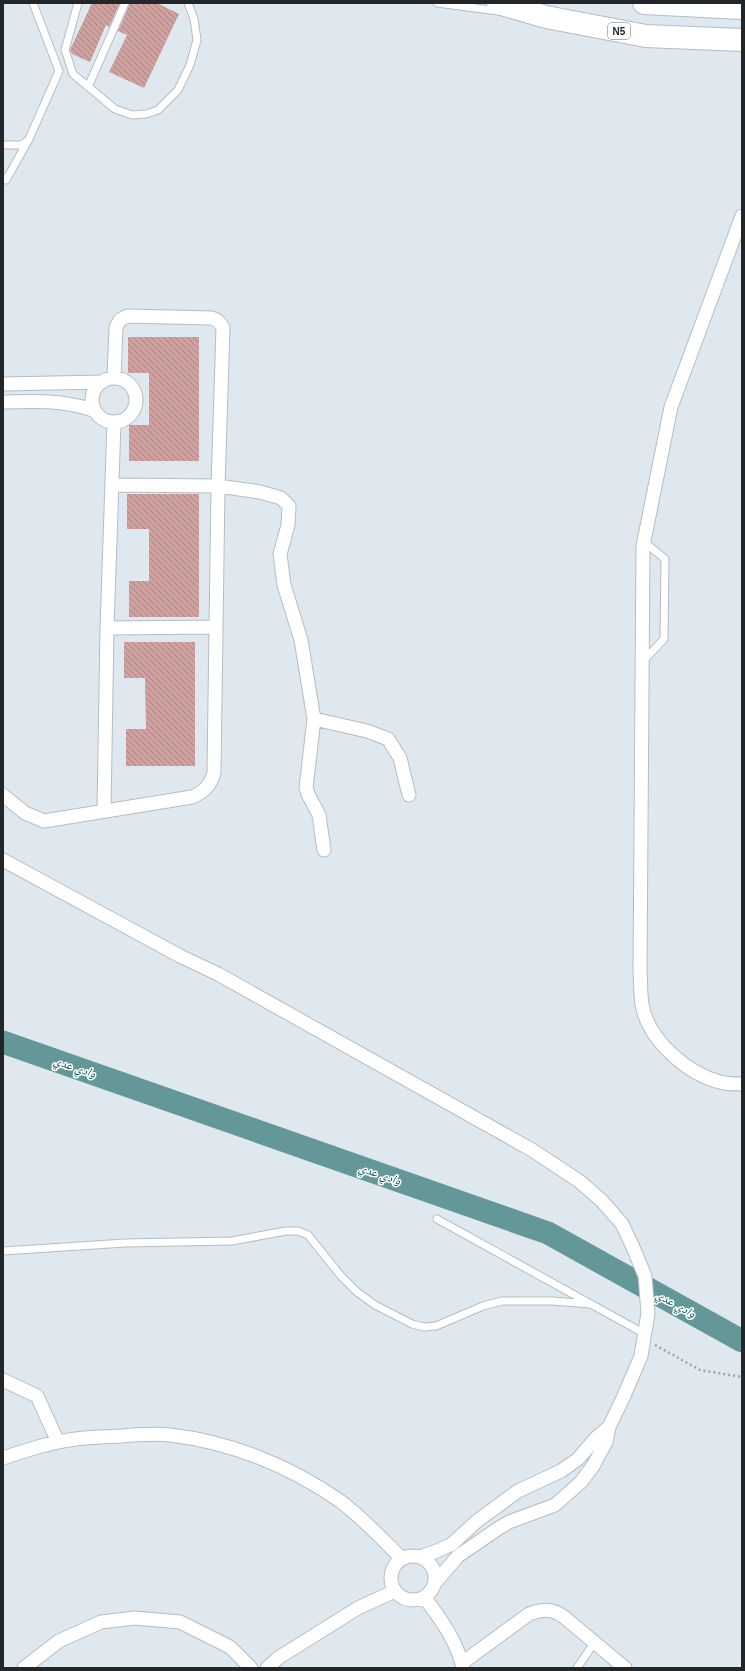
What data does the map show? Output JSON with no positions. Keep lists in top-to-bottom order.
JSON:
{
  "streets": {
    "highway": ["N5"]
  },
  "water": ["وادي عدي"]
}
